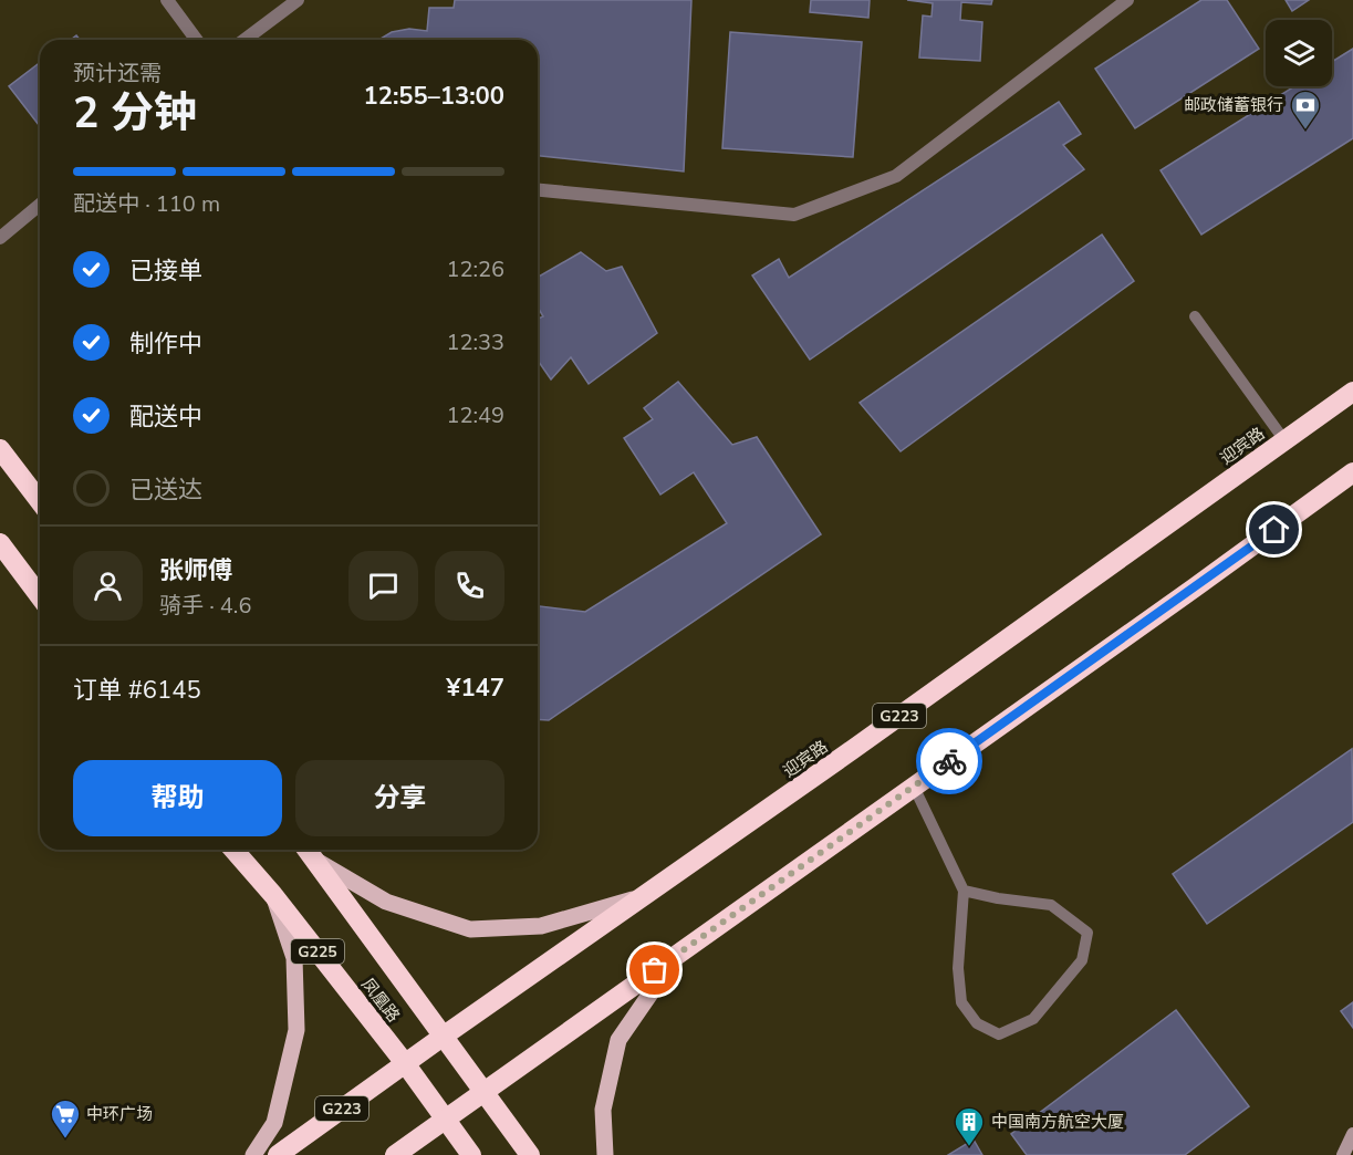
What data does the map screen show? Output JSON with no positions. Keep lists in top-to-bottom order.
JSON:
{
  "streets": {
    "highway": [
      "迎宾路",
      "G223",
      "G225",
      "凤凰路"
    ]
  },
  "crossings": [
    ["迎宾路", "凤凰路"]
  ],
  "places": {
    "bank": ["邮政储蓄银行"],
    "supermarket": ["中环广场"],
    "building": ["中国南方航空大厦"]
  },
  "page": {
    "heading": ["2 分钟", "预计还需", "12:55–13:00"],
    "panel": [
      "张师傅",
      "骑手 · 4.6",
      "订单 #6145",
      "¥147"
    ],
    "bar": "配送中 · 110 m",
    "list": [
      ["已接单", "12:26"],
      ["制作中", "12:33"],
      ["配送中", "12:49"],
      "已送达"
    ],
    "buttons": ["帮助", "分享"]
  }
}
